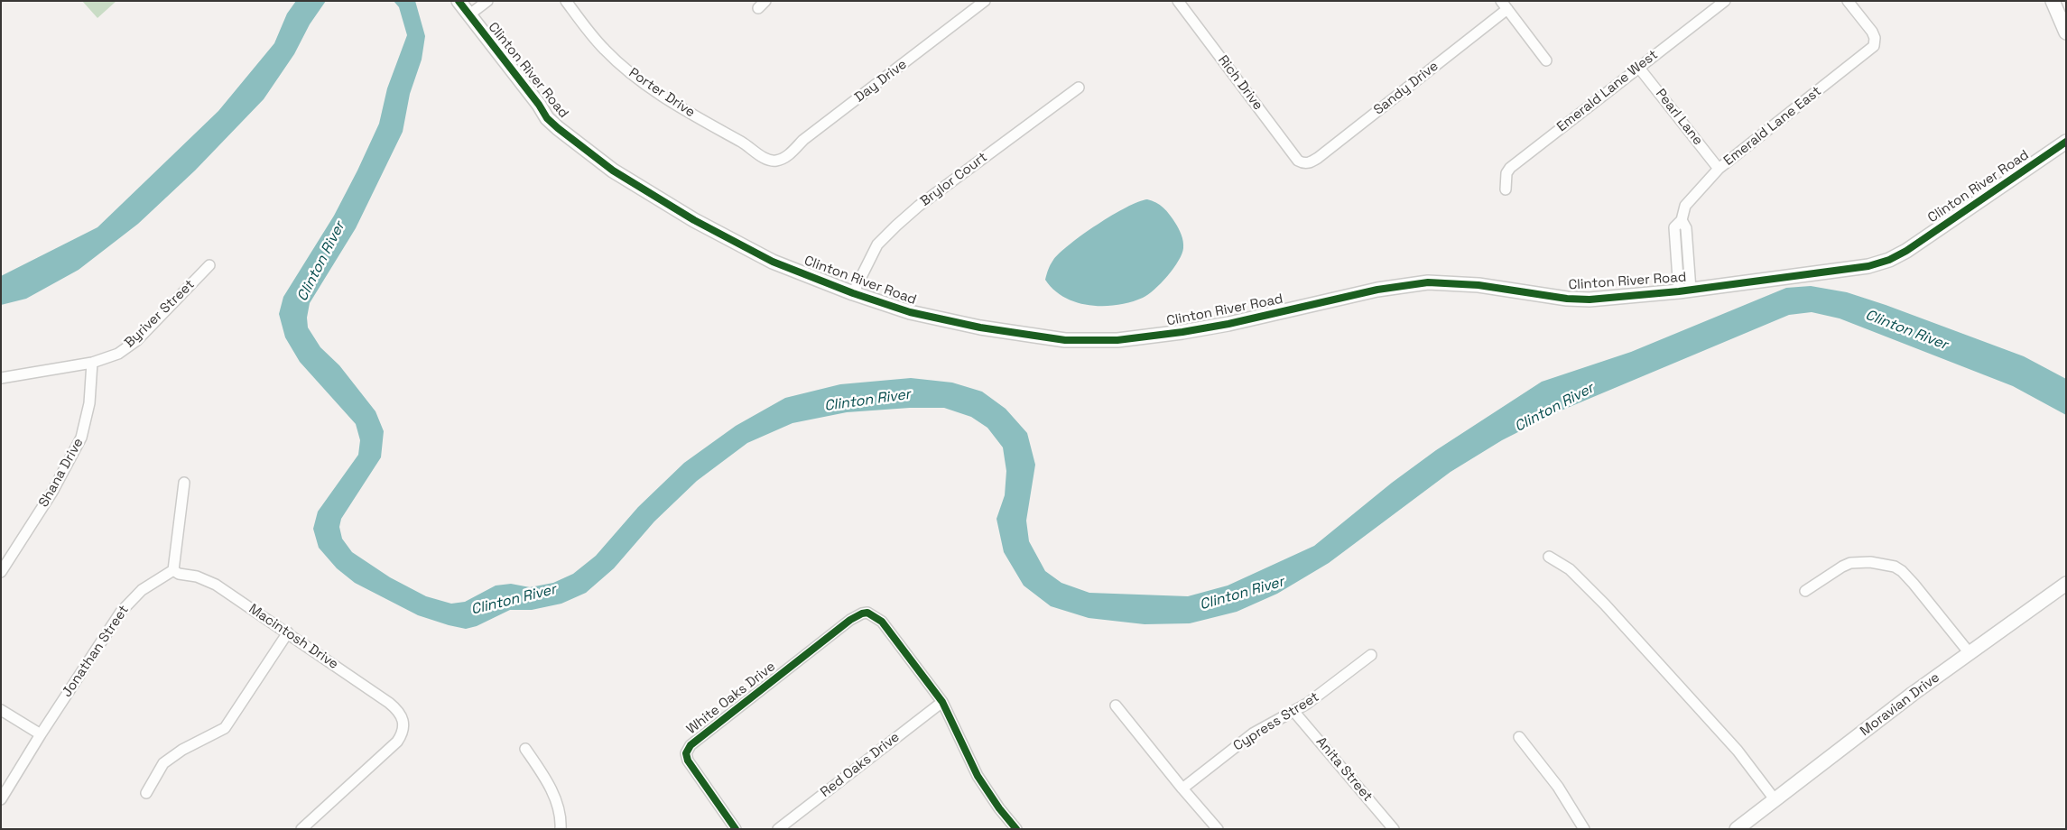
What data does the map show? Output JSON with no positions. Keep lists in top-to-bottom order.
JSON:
{
  "streets": {
    "street": [
      "Clinton River Road",
      "Day Drive",
      "Rich Drive",
      "Sandy Drive",
      "Emerald Lane West",
      "Porter Drive",
      "Pearl Lane",
      "Emerald Lane East",
      "Brylor Court",
      "Byriver Street",
      "Shana Drive",
      "Macintosh Drive",
      "Jonathan Street",
      "White Oaks Drive",
      "Moravian Drive",
      "Cypress Street",
      "Red Oaks Drive",
      "Anita Street"
    ]
  },
  "crossings": [
    ["Clinton River Road", "Emerald Lane East"],
    ["Clinton River Road", "Brylor Court"],
    ["Day Drive", "Porter Drive"],
    ["Rich Drive", "Sandy Drive"],
    ["Emerald Lane West", "Pearl Lane"],
    ["Pearl Lane", "Emerald Lane East"],
    ["Byriver Street", "Shana Drive"],
    ["Macintosh Drive", "Jonathan Street"],
    ["White Oaks Drive", "Red Oaks Drive"],
    ["Cypress Street", "Anita Street"]
  ],
  "water": ["Clinton River"]
}
